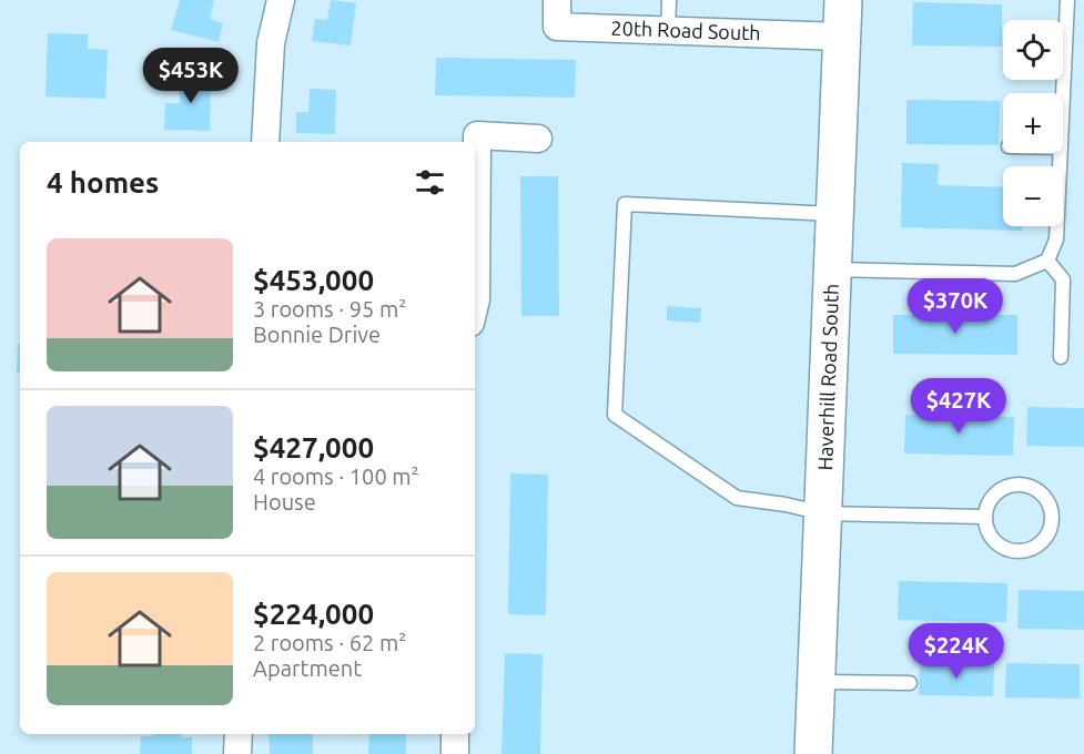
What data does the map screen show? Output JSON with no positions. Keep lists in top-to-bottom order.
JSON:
{
  "streets": {
    "street": ["20th Road South", "Haverhill Road South"]
  },
  "crossings": [
    ["20th Road South", "Haverhill Road South"]
  ],
  "page": {
    "map_buttons": ["+", "−"],
    "price": [
      "$453K",
      "$370K",
      "$427K",
      "$224K"
    ],
    "heading": "4 homes",
    "list": [
      {
        "name": "$453,000",
        "note": "3 rooms · 95 m² · Bonnie Drive"
      },
      {
        "name": "$427,000",
        "note": "4 rooms · 100 m² · House"
      },
      {
        "name": "$224,000",
        "note": "2 rooms · 62 m² · Apartment"
      }
    ]
  }
}
